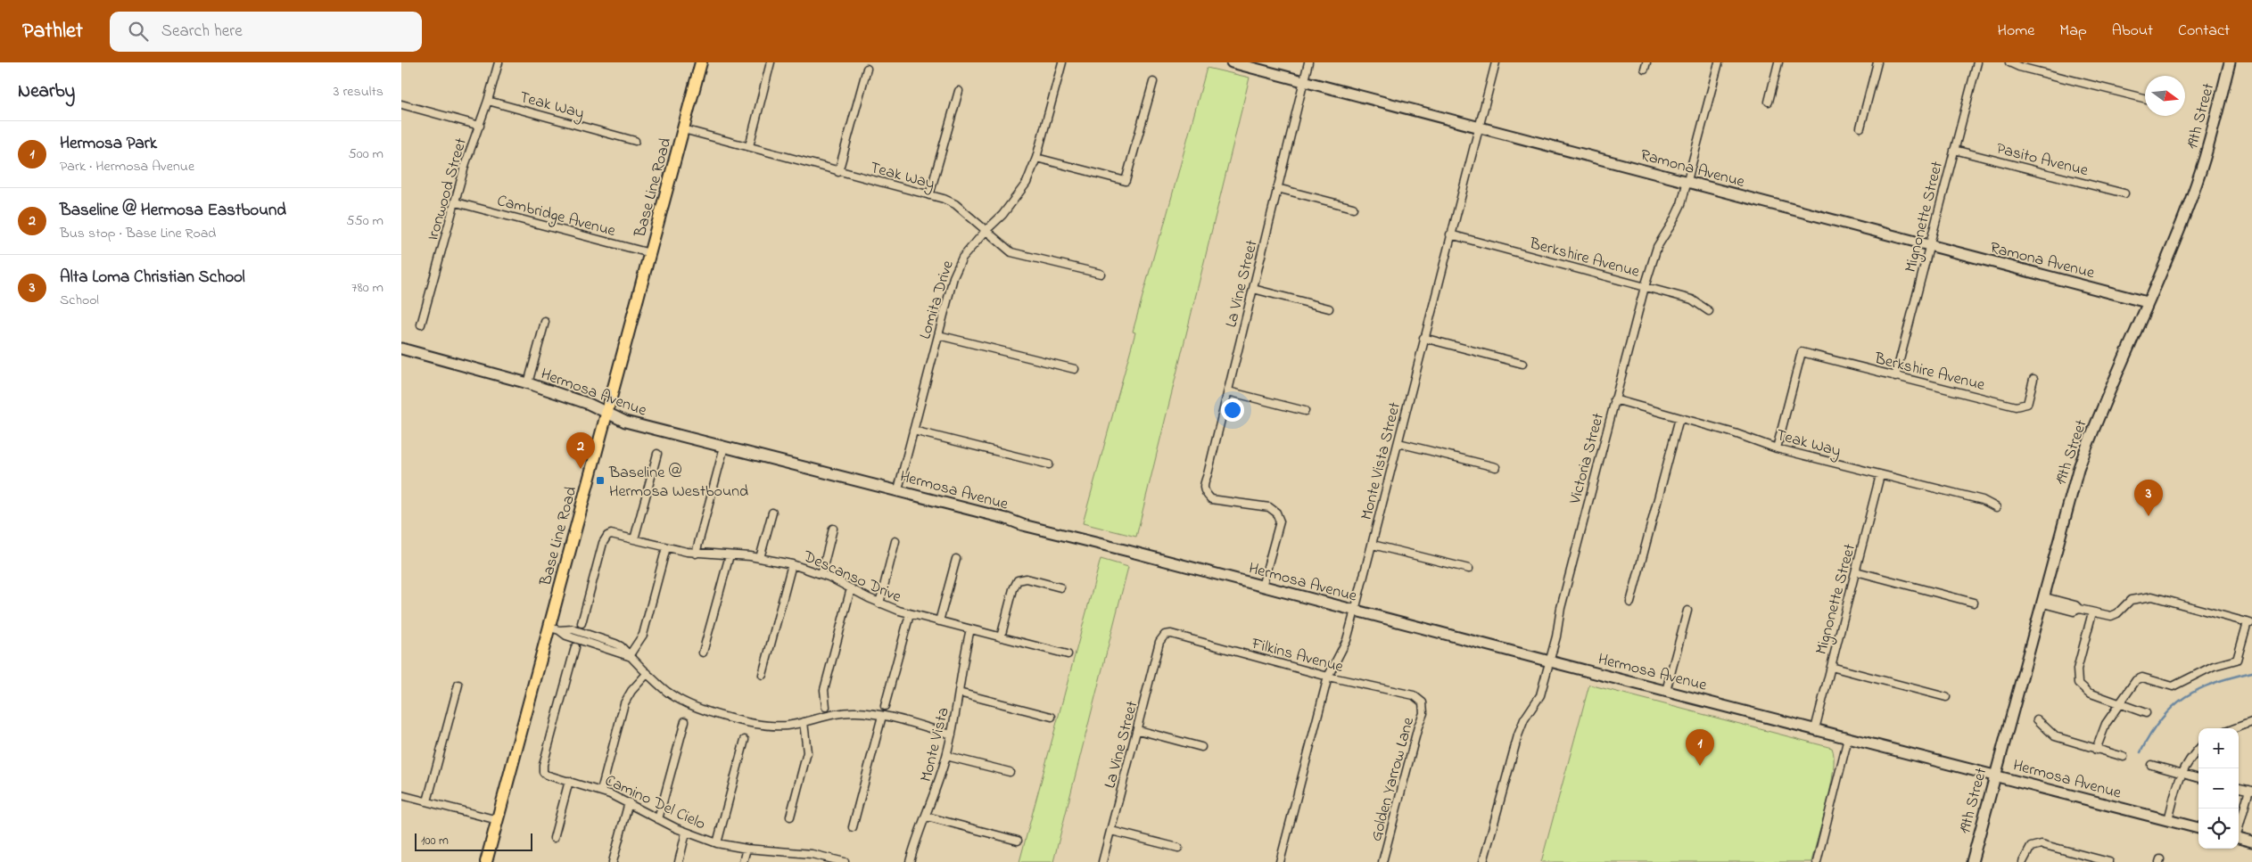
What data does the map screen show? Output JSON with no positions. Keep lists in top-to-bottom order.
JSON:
{
  "streets": {
    "main road": ["Base Line Road"],
    "street": [
      "Teak Way",
      "19th Street",
      "Pasito Avenue",
      "Ramona Avenue",
      "Ironwood Street",
      "Cambridge Avenue",
      "Mignonette Street",
      "Berkshire Avenue",
      "La Vine Street",
      "Lomita Drive",
      "Hermosa Avenue",
      "Victoria Street",
      "Monte Vista Street",
      "Descanso Drive",
      "Filkins Avenue",
      "Monte Vista",
      "Golden Yarrow Lane",
      "Camino Del Cielo"
    ]
  },
  "crossings": [
    ["Teak Way", "Base Line Road"],
    ["Teak Way", "Ironwood Street"],
    ["Teak Way", "Mignonette Street"],
    ["Teak Way", "Berkshire Avenue"],
    ["Teak Way", "Lomita Drive"],
    ["Teak Way", "Victoria Street"],
    ["19th Street", "Ramona Avenue"],
    ["19th Street", "Hermosa Avenue"],
    ["Pasito Avenue", "Mignonette Street"],
    ["Ramona Avenue", "Mignonette Street"],
    ["Ramona Avenue", "La Vine Street"],
    ["Ramona Avenue", "Victoria Street"],
    ["Ramona Avenue", "Monte Vista Street"],
    ["Base Line Road", "Cambridge Avenue"],
    ["Base Line Road", "Hermosa Avenue"],
    ["Ironwood Street", "Cambridge Avenue"],
    ["Mignonette Street", "Berkshire Avenue"],
    ["Mignonette Street", "Hermosa Avenue"],
    ["Berkshire Avenue", "Victoria Street"],
    ["Berkshire Avenue", "Monte Vista Street"],
    ["La Vine Street", "Hermosa Avenue"],
    ["La Vine Street", "Filkins Avenue"],
    ["Lomita Drive", "Hermosa Avenue"],
    ["Hermosa Avenue", "Victoria Street"],
    ["Hermosa Avenue", "Monte Vista Street"],
    ["Monte Vista Street", "Filkins Avenue"],
    ["Descanso Drive", "Monte Vista"],
    ["Filkins Avenue", "Golden Yarrow Lane"]
  ],
  "places": {
    "transit": ["Baseline @ Hermosa Westbound"]
  },
  "scale_bar": "100 m",
  "north": "right",
  "page": {
    "header": "Pathlet",
    "search": "Search here",
    "nav": [
      "Home",
      "Map",
      "About",
      "Contact"
    ],
    "heading": ["Nearby", "3 results"],
    "list": [
      {
        "mark": "1",
        "name": "Hermosa Park",
        "note": "Park · Hermosa Avenue",
        "value": "500 m"
      },
      {
        "mark": "2",
        "name": "Baseline @ Hermosa Eastbound",
        "note": "Bus stop · Base Line Road",
        "value": "550 m"
      },
      {
        "mark": "3",
        "name": "Alta Loma Christian School",
        "note": "School",
        "value": "780 m"
      }
    ],
    "pins": ["2", "3", "1"],
    "map_buttons": ["+", "−"],
    "scale": "100 m"
  }
}
